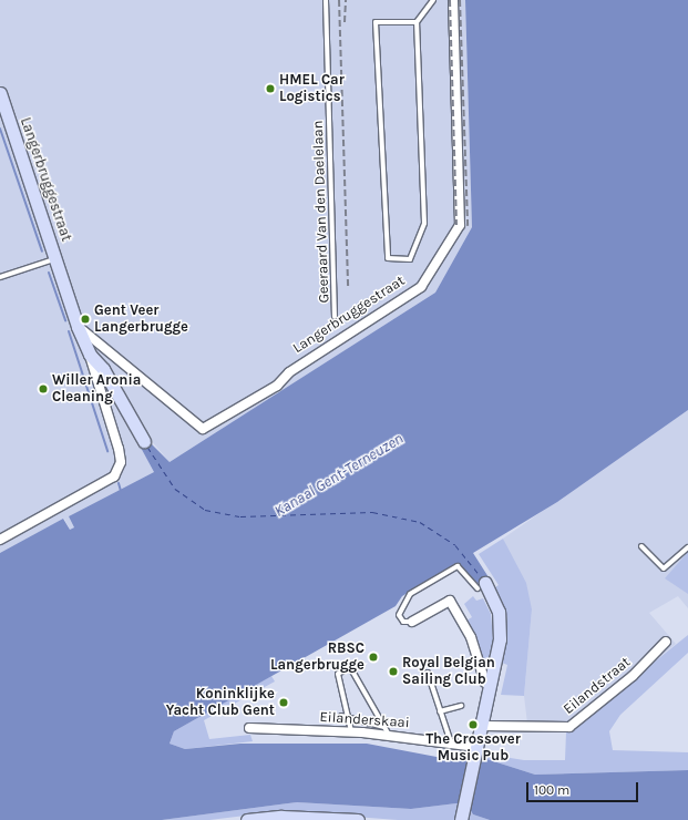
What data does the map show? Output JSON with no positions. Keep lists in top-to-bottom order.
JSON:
{
  "streets": {
    "main road": ["Langerbruggestraat"],
    "street": ["Eilandstraat", "Eilanderskaai"],
    "lane": ["Geeraard Van den Daelelaan"]
  },
  "water": ["Kanaal Gent-Terneuzen"],
  "places": [
    "HMEL Car Logistics",
    "Gent Veer Langerbrugge",
    "Willer Aronia Cleaning",
    "RBSC Langerbrugge",
    "Royal Belgian Sailing Club",
    "Koninklijke Yacht Club Gent",
    "The Crossover Music Pub"
  ],
  "scale_bar": "100 m"
}
